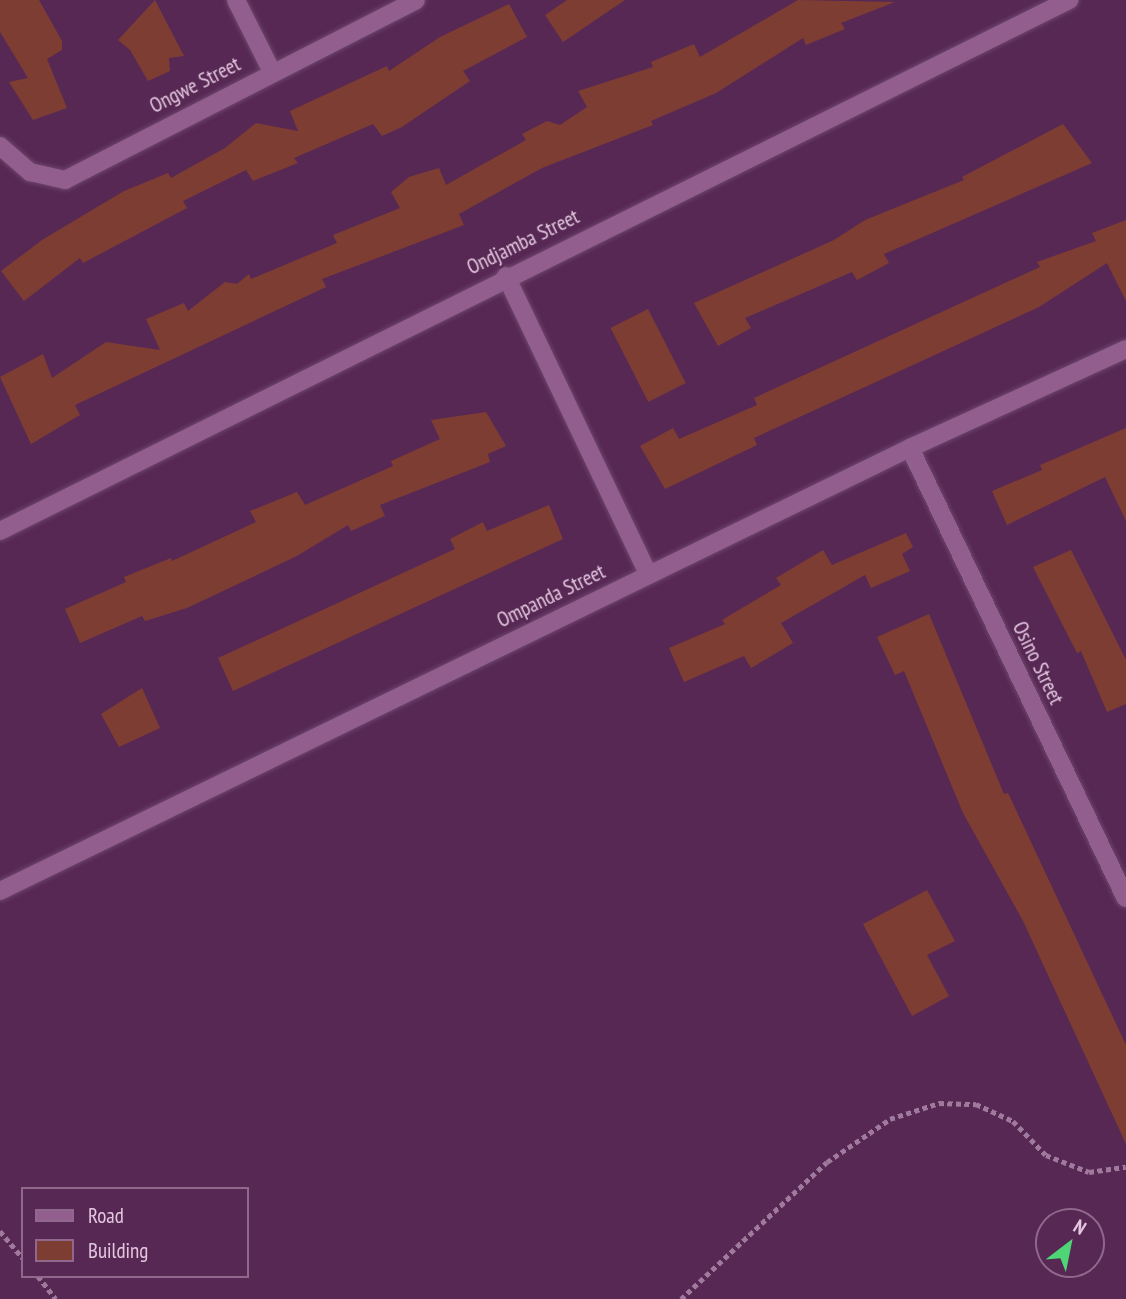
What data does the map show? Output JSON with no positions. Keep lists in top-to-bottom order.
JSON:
{
  "streets": {
    "street": [
      "Ongwe Street",
      "Ondjamba Street",
      "Ompanda Street",
      "Osino Street"
    ]
  },
  "crossings": [
    ["Ompanda Street", "Osino Street"]
  ],
  "legend": ["Road", "Building"],
  "north": "top right"
}
